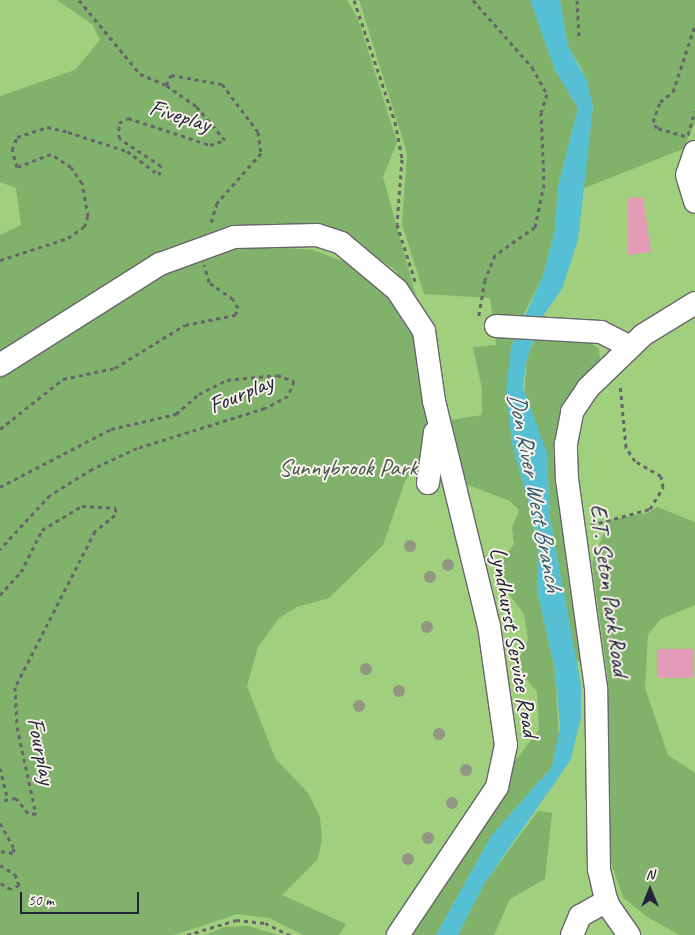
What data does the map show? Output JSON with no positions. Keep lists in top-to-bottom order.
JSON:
{
  "streets": {
    "street": ["E.T. Seton Park Road", "Lyndhurst Service Road"],
    "path": ["Fiveplay", "Fourplay"]
  },
  "crossings": [
    ["Fiveplay", "Lyndhurst Service Road"]
  ],
  "water": ["Don River West Branch"],
  "parks": ["Sunnybrook Park"],
  "scale_bar": "50 m",
  "north": "top"
}
